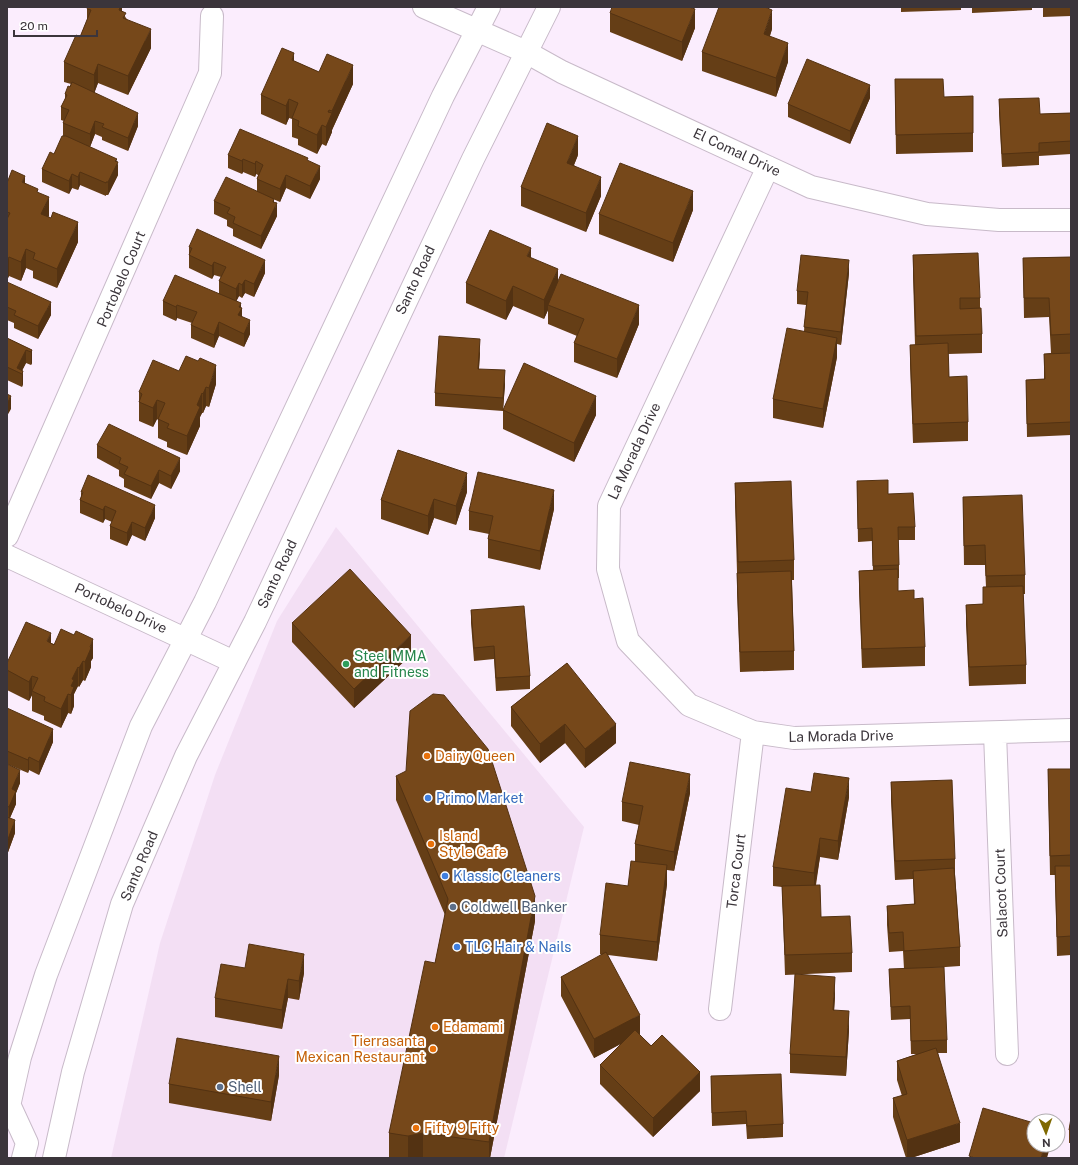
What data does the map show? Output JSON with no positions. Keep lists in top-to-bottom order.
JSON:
{
  "streets": {
    "street": [
      "El Comal Drive",
      "Portobelo Court",
      "Santo Road",
      "La Morada Drive",
      "Portobelo Drive",
      "Torca Court",
      "Salacot Court"
    ]
  },
  "crossings": [
    ["El Comal Drive", "Santo Road"],
    ["El Comal Drive", "La Morada Drive"],
    ["Santo Road", "Portobelo Drive"],
    ["La Morada Drive", "Torca Court"],
    ["La Morada Drive", "Salacot Court"]
  ],
  "places": [
    "Steel MMA and Fitness",
    "Dairy Queen",
    "Primo Market",
    "Island Style Cafe",
    "Klassic Cleaners",
    "Coldwell Banker",
    "TLC Hair & Nails",
    "Edamami",
    "Tierrasanta Mexican Restaurant",
    "Shell",
    "Fifty 9 Fifty"
  ],
  "scale_bar": "20 m",
  "north": "bottom"
}
